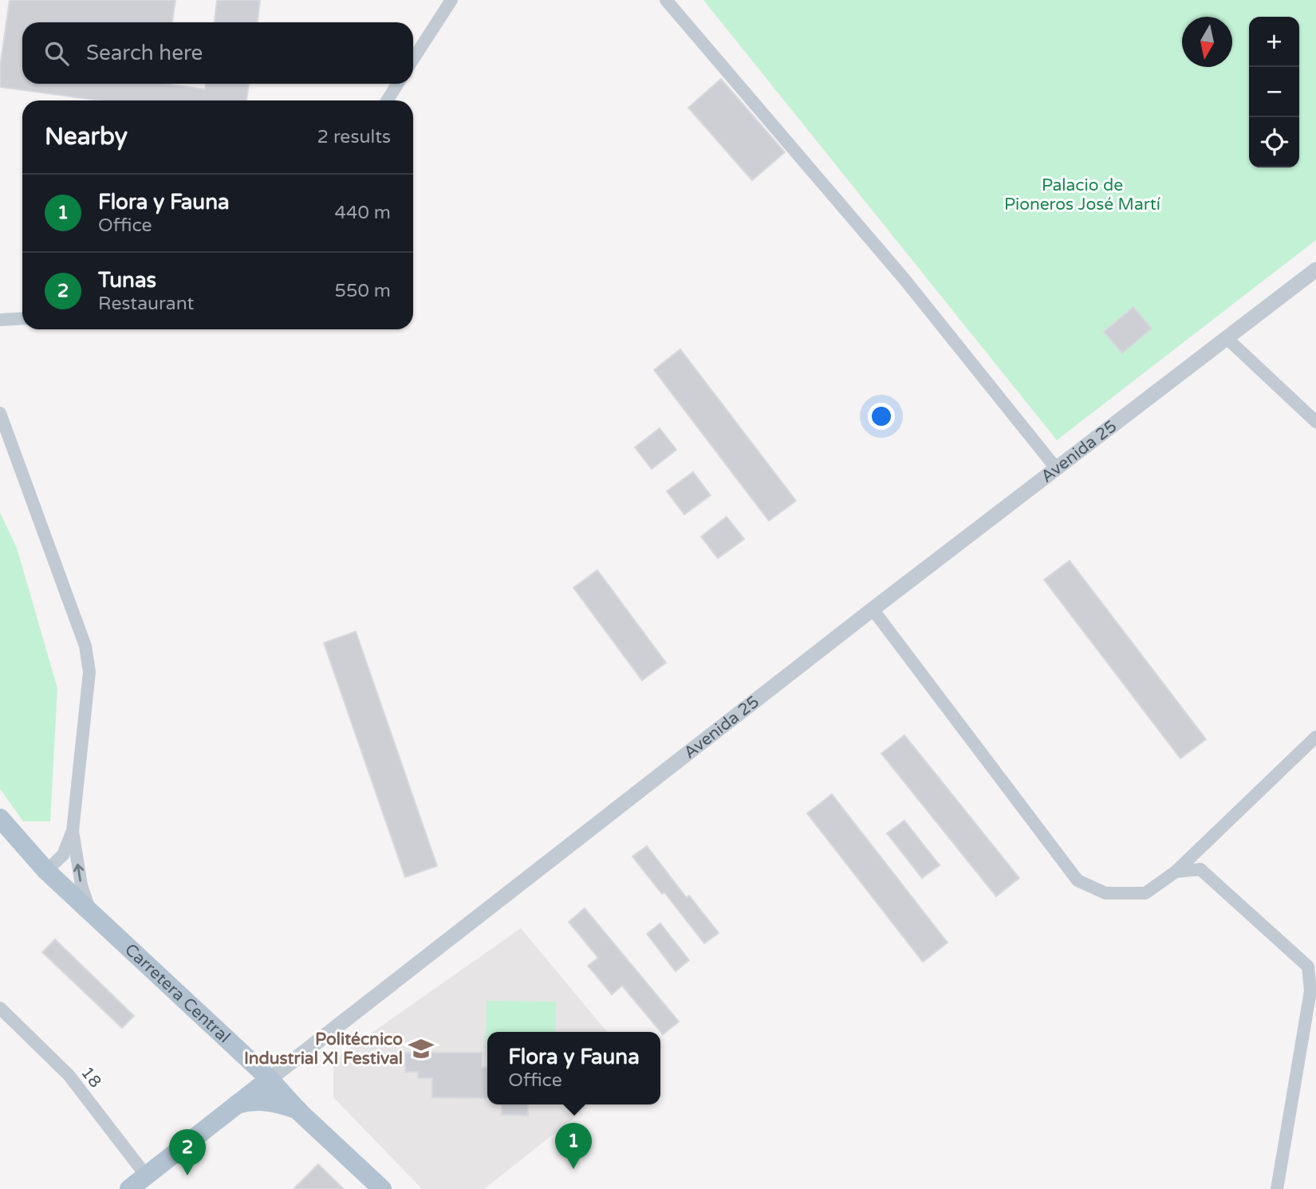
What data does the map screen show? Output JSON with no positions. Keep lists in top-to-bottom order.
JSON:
{
  "streets": {
    "main road": ["Avenida 25", "Carretera Central"],
    "street": ["18"]
  },
  "crossings": [
    ["Avenida 25", "Carretera Central"],
    ["Avenida 25", "18"]
  ],
  "parks": ["Palacio de Pioneros José Martí"],
  "places": {
    "school or university": ["Politécnico Industrial XI Festival"]
  },
  "north": "bottom",
  "page": {
    "map_buttons": ["+", "−"],
    "search": "Search here",
    "heading": ["Nearby", "2 results"],
    "list": [
      {
        "mark": "1",
        "name": "Flora y Fauna",
        "note": "Office",
        "value": "440 m"
      },
      {
        "mark": "2",
        "name": "Tunas",
        "note": "Restaurant",
        "value": "550 m"
      }
    ],
    "popup": ["Flora y Fauna", "Office"],
    "pins": ["1", "2"]
  }
}
